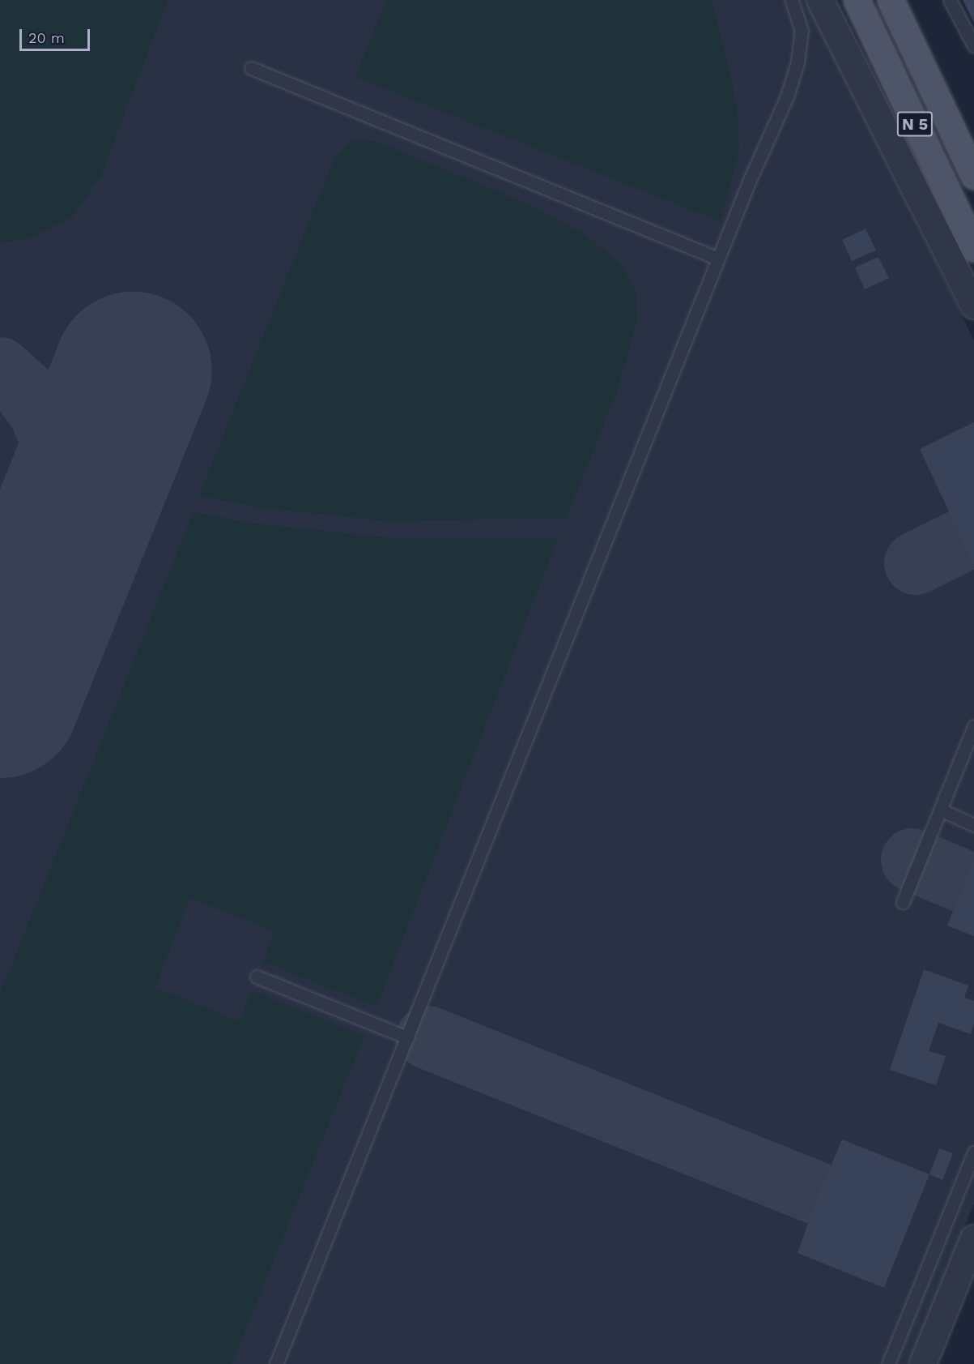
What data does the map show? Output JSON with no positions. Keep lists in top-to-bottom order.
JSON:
{
  "streets": {
    "main road": ["N 5"]
  },
  "scale_bar": "20 m"
}
